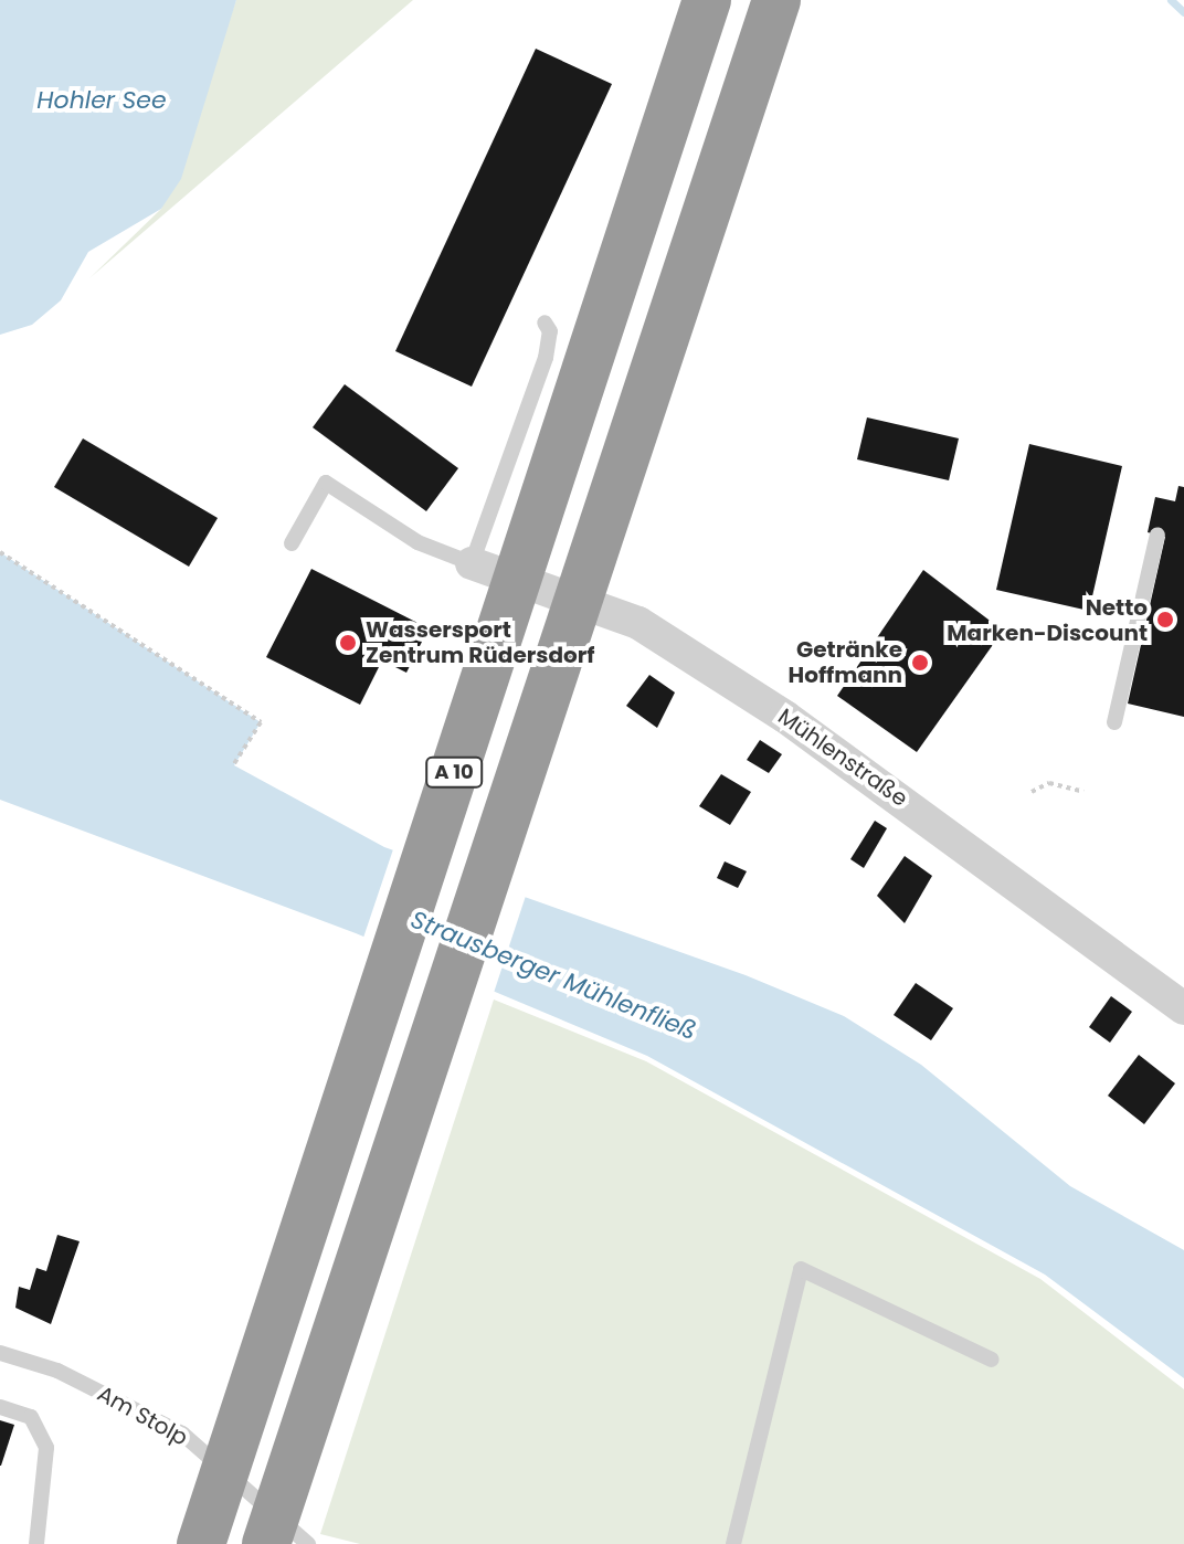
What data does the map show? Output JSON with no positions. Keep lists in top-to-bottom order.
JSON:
{
  "streets": {
    "highway": ["A 10"],
    "street": ["Mühlenstraße"],
    "lane": ["Am Stolp"]
  },
  "water": ["Hohler See", "Strausberger Mühlenfließ"],
  "places": ["Netto Marken-Discount", "Wassersport Zentrum Rüdersdorf", "Getränke Hoffmann"]
}
